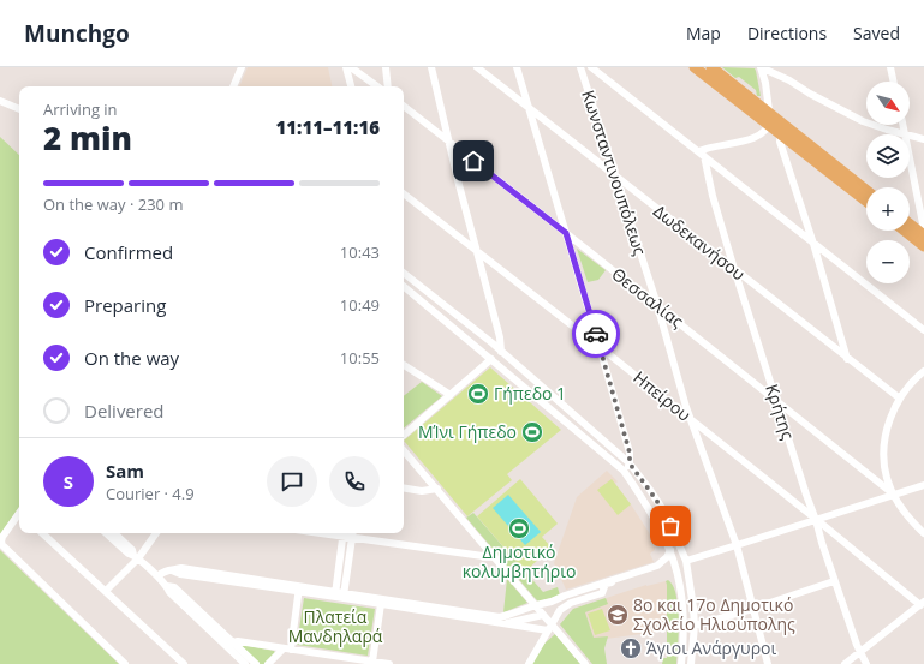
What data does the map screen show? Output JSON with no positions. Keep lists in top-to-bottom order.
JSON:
{
  "streets": {
    "street": [
      "Κωνσταντινουπόλεως",
      "Δωδεκανήσου",
      "Θεσσαλίας",
      "Ηπείρου",
      "Κρήτης"
    ]
  },
  "crossings": [
    ["Κωνσταντινουπόλεως", "Δωδεκανήσου"],
    ["Κωνσταντινουπόλεως", "Θεσσαλίας"],
    ["Κωνσταντινουπόλεως", "Ηπείρου"],
    ["Δωδεκανήσου", "Κρήτης"],
    ["Θεσσαλίας", "Κρήτης"],
    ["Ηπείρου", "Κρήτης"]
  ],
  "parks": ["Πλατεία Μανδηλαρά"],
  "places": {
    "sports": ["Γήπεδο 1", "ΜΊνι Γήπεδο", "Δημοτικό κολυμβητήριο"],
    "school or university": ["8ο και 17ο Δημοτικό Σχολείο Ηλιούπολης"],
    "church": ["Άγιοι Ανάργυροι"]
  },
  "north": "bottom right",
  "page": {
    "header": "Munchgo",
    "nav": ["Map", "Directions", "Saved"],
    "map_buttons": ["+", "−"],
    "heading": ["2 min", "Arriving in", "11:11–11:16"],
    "panel": ["Sam", "Courier · 4.9"],
    "bar": "On the way · 230 m",
    "list": [
      ["Confirmed", "10:43"],
      ["Preparing", "10:49"],
      ["On the way", "10:55"],
      "Delivered"
    ],
    "round": "S"
  }
}
